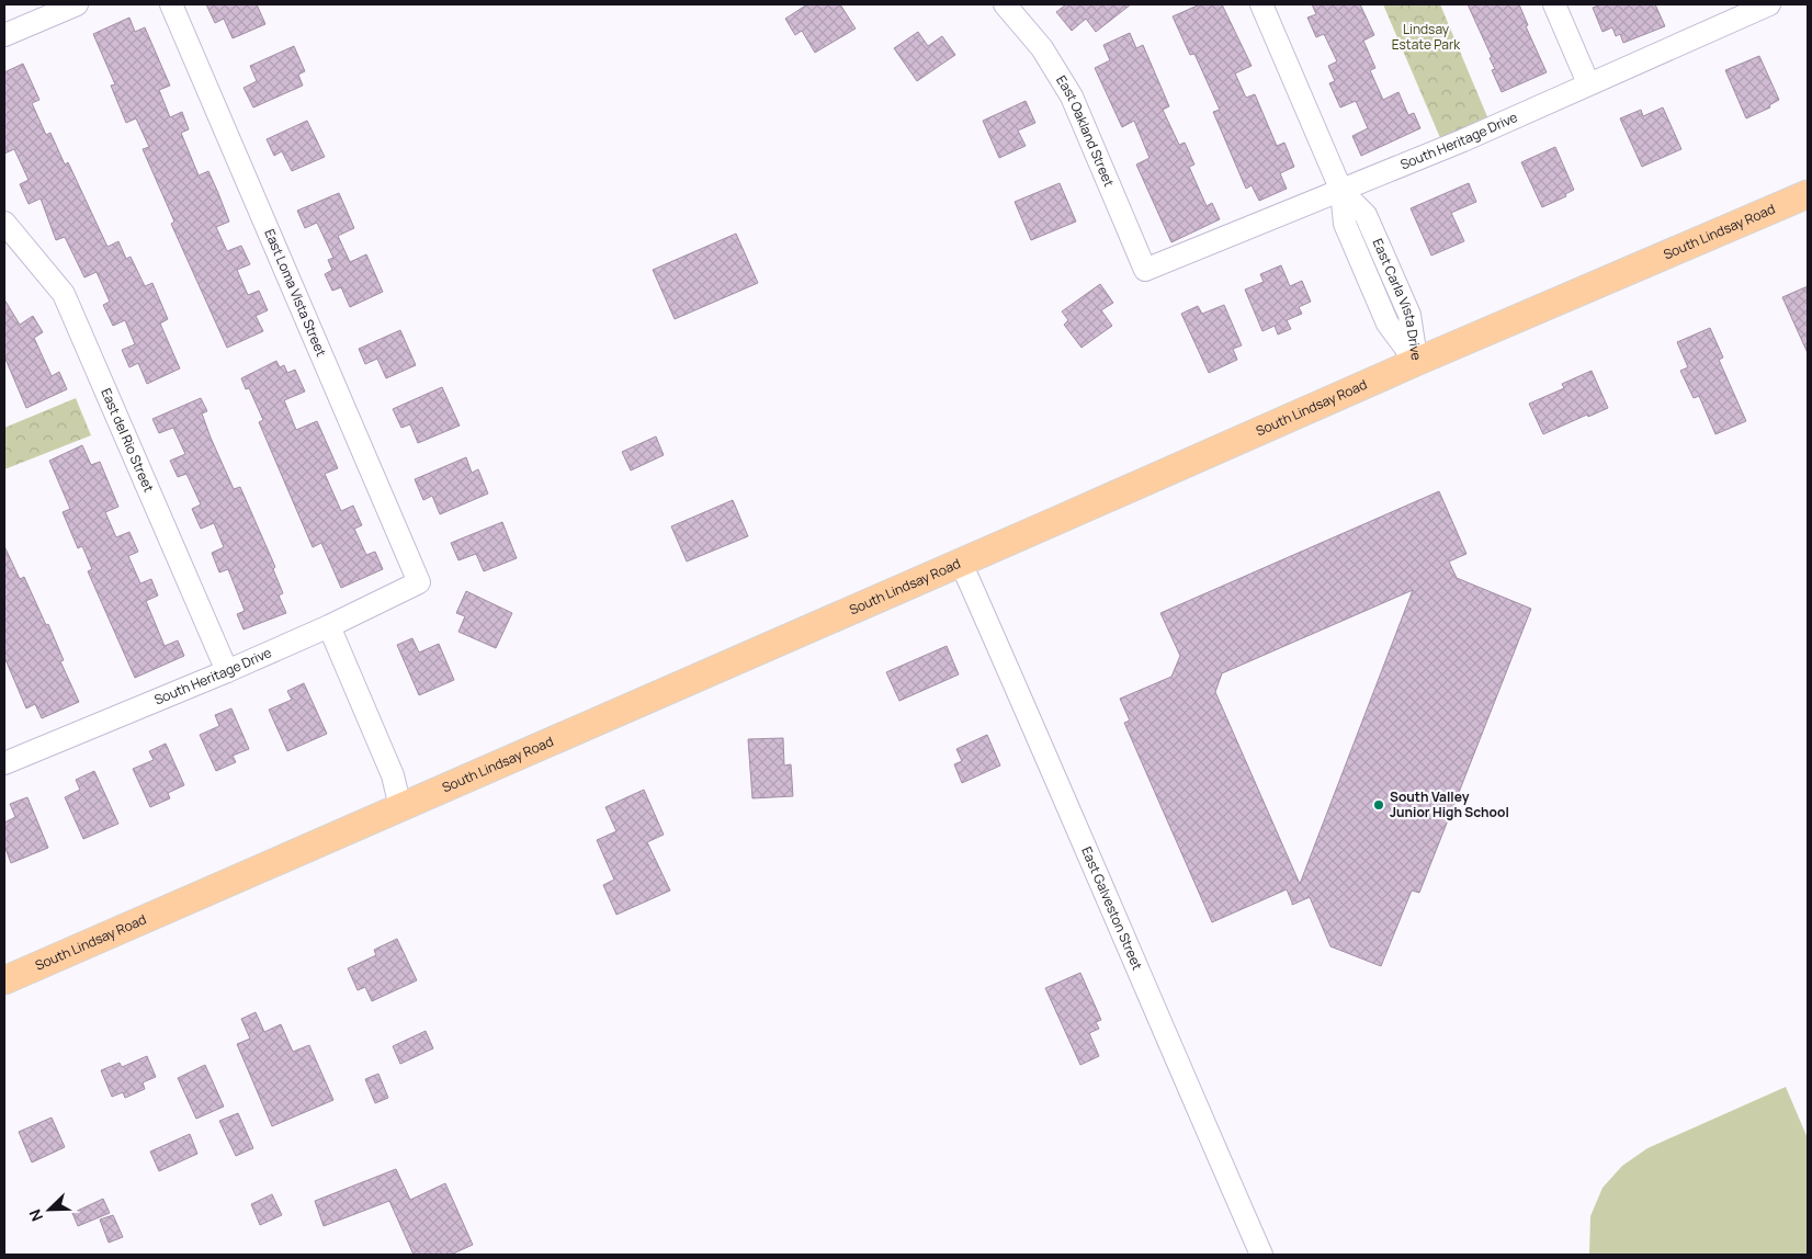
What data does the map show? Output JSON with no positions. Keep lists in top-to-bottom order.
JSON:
{
  "streets": {
    "main road": ["South Lindsay Road"],
    "street": [
      "East Oakland Street",
      "South Heritage Drive",
      "East Loma Vista Street",
      "East Carla Vista Drive",
      "East del Rio Street",
      "East Galveston Street"
    ]
  },
  "crossings": [
    ["East Oakland Street", "South Heritage Drive"],
    ["South Heritage Drive", "East Loma Vista Street"],
    ["South Heritage Drive", "East Carla Vista Drive"],
    ["South Heritage Drive", "East del Rio Street"],
    ["South Lindsay Road", "East Carla Vista Drive"],
    ["South Lindsay Road", "East Galveston Street"]
  ],
  "parks": ["Lindsay Estate Park"],
  "places": ["South Valley Junior High School"],
  "north": "bottom left"
}
